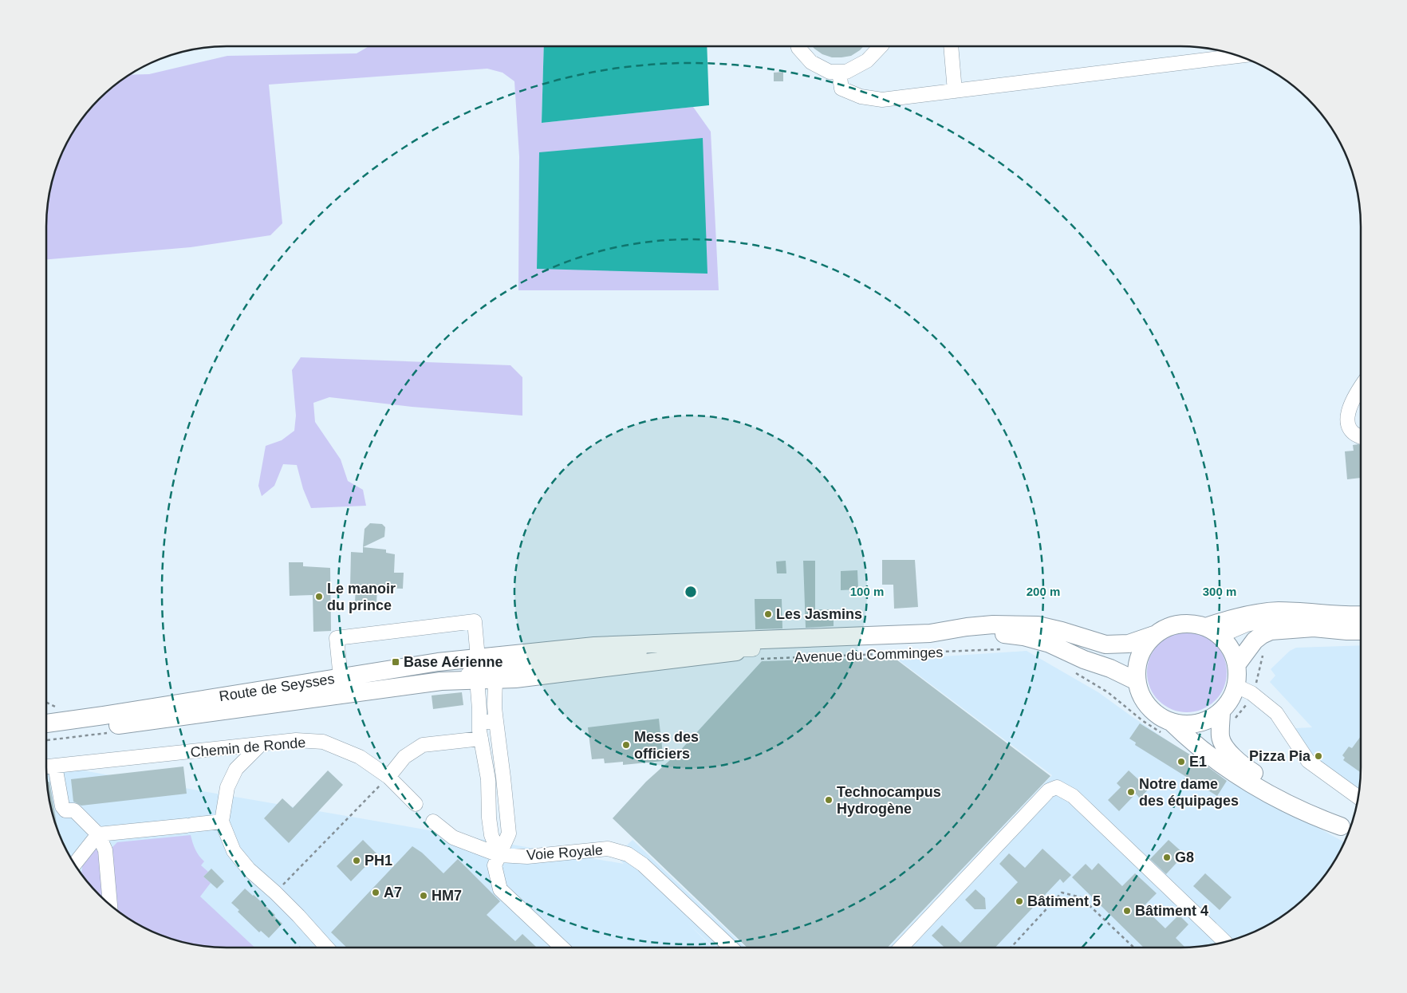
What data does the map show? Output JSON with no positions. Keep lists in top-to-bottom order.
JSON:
{
  "streets": {
    "main road": ["Avenue du Comminges", "Route de Seysses"],
    "street": ["Chemin de Ronde", "Voie Royale"]
  },
  "crossings": [
    ["Avenue du Comminges", "Route de Seysses"]
  ],
  "places": {
    "other": [
      "Le manoir du prince",
      "Les Jasmins",
      "Mess des officiers",
      "Pizza Pia",
      "E1",
      "Notre dame des équipages",
      "Technocampus Hydrogène",
      "G8",
      "PH1",
      "A7",
      "HM7",
      "Bâtiment 5",
      "Bâtiment 4"
    ],
    "transit": ["Base Aérienne"]
  },
  "rings": ["100 m", "200 m", "300 m"]
}
